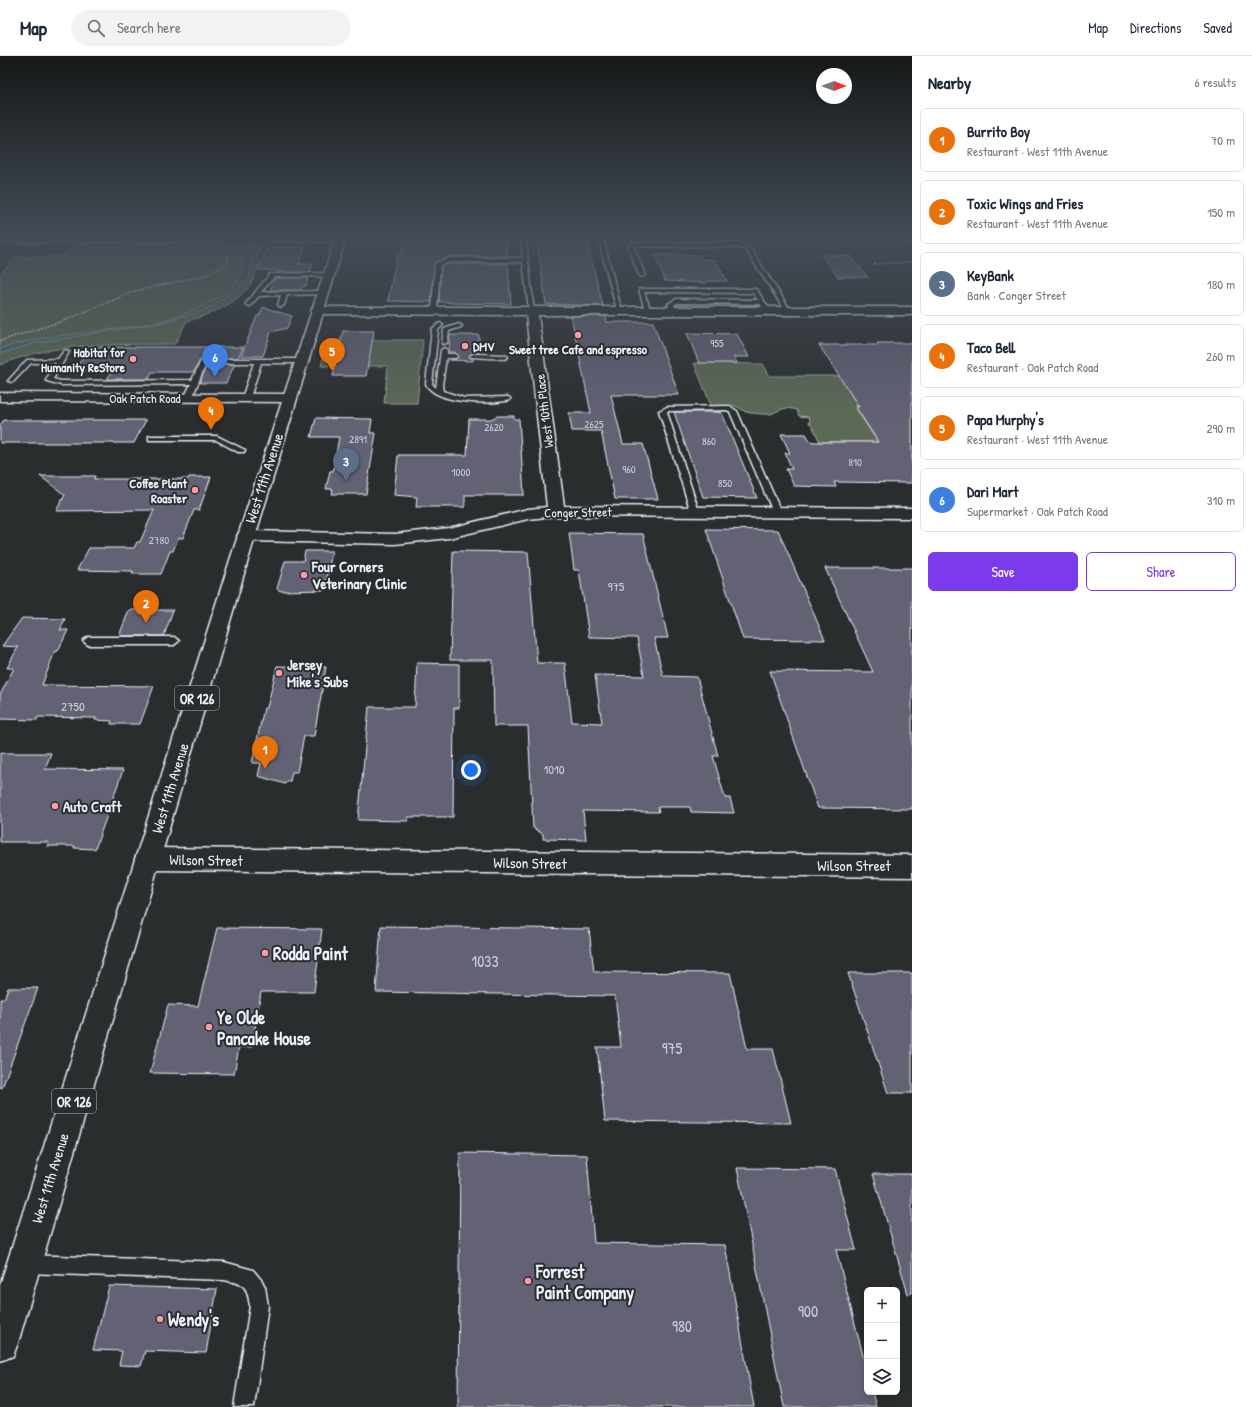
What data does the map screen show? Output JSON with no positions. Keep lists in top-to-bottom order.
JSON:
{
  "streets": {
    "street": [
      "Oak Patch Road",
      "West 10th Place",
      "West 11th Avenue",
      "Conger Street",
      "OR 126",
      "Wilson Street"
    ]
  },
  "crossings": [
    ["Oak Patch Road", "West 11th Avenue"],
    ["West 10th Place", "Conger Street"],
    ["West 11th Avenue", "Conger Street"],
    ["West 11th Avenue", "Wilson Street"]
  ],
  "places": [
    "Sweet tree Cafe and espresso",
    "DMV",
    "Habitat for Humanity ReStore",
    "Coffee Plant Roaster",
    "Four Corners Veterinary Clinic",
    "Jersey Mike's Subs",
    "Auto Craft",
    "Rodda Paint",
    "Ye Olde Pancake House",
    "Forrest Paint Company",
    "Wendy's"
  ],
  "house_numbers": [
    "955",
    "2625",
    "2620",
    "2891",
    "860",
    "810",
    "960",
    "1000",
    "850",
    "2780",
    "975",
    "2750",
    "1010",
    "1033",
    "975",
    "900",
    "980"
  ],
  "north": "right",
  "page": {
    "header": "Map",
    "search": "Search here",
    "nav": ["Map", "Directions", "Saved"],
    "heading": ["Nearby", "6 results"],
    "list": [
      {
        "mark": "1",
        "name": "Burrito Boy",
        "note": "Restaurant · West 11th Avenue",
        "value": "70 m"
      },
      {
        "mark": "2",
        "name": "Toxic Wings and Fries",
        "note": "Restaurant · West 11th Avenue",
        "value": "150 m"
      },
      {
        "mark": "3",
        "name": "KeyBank",
        "note": "Bank · Conger Street",
        "value": "180 m"
      },
      {
        "mark": "4",
        "name": "Taco Bell",
        "note": "Restaurant · Oak Patch Road",
        "value": "260 m"
      },
      {
        "mark": "5",
        "name": "Papa Murphy's",
        "note": "Restaurant · West 11th Avenue",
        "value": "290 m"
      },
      {
        "mark": "6",
        "name": "Dari Mart",
        "note": "Supermarket · Oak Patch Road",
        "value": "310 m"
      }
    ],
    "pins": [
      "5",
      "6",
      "4",
      "3",
      "2",
      "1"
    ],
    "buttons": ["Save", "Share"],
    "map_buttons": ["+", "−"]
  }
}
